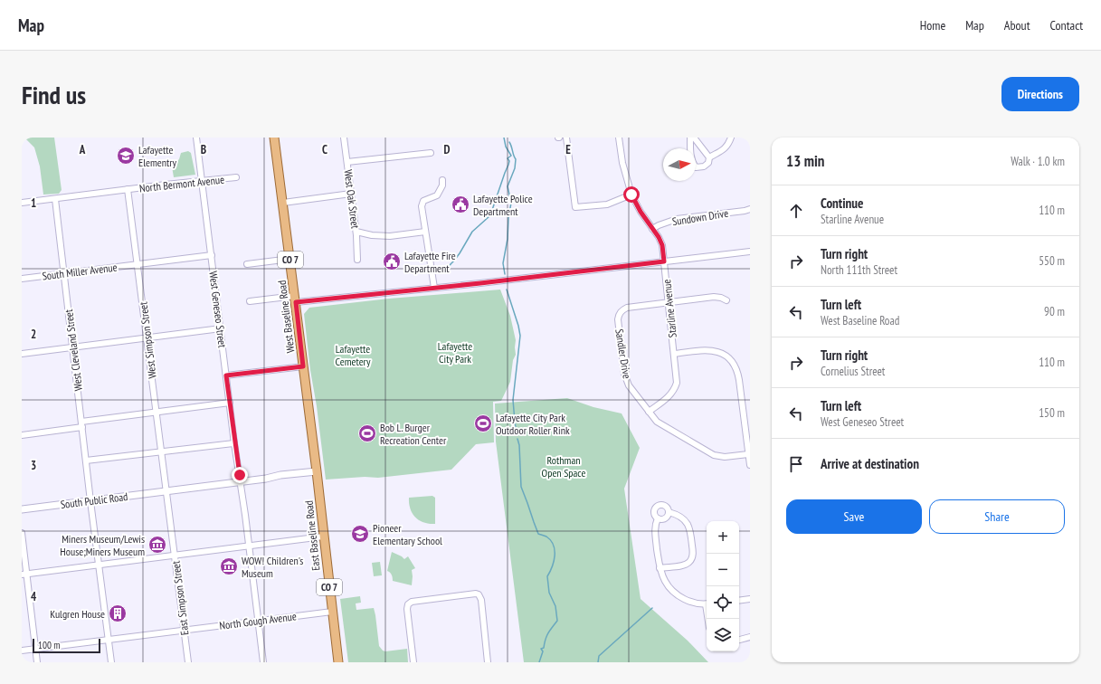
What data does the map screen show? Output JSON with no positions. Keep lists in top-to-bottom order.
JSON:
{
  "streets": {
    "main road": ["CO 7", "West Baseline Road", "East Baseline Road"],
    "street": [
      "North Bermont Avenue",
      "West Oak Street",
      "Sundown Drive",
      "South Miller Avenue",
      "Starline Avenue",
      "West Geneseo Street",
      "West Simpson Street",
      "West Cleveland Street",
      "Sandler Drive",
      "South Public Road",
      "East Simpson Street",
      "North Gough Avenue"
    ]
  },
  "crossings": [
    ["North Bermont Avenue", "West Geneseo Street"],
    ["North Bermont Avenue", "West Simpson Street"],
    ["North Bermont Avenue", "West Cleveland Street"],
    ["Sundown Drive", "Starline Avenue"],
    ["South Miller Avenue", "West Geneseo Street"],
    ["South Miller Avenue", "West Simpson Street"],
    ["South Miller Avenue", "West Cleveland Street"],
    ["Starline Avenue", "Sandler Drive"],
    ["West Geneseo Street", "South Public Road"],
    ["West Geneseo Street", "North Gough Avenue"],
    ["West Baseline Road", "South Public Road"],
    ["West Baseline Road", "East Baseline Road"],
    ["West Simpson Street", "South Public Road"],
    ["West Simpson Street", "East Simpson Street"],
    ["West Cleveland Street", "South Public Road"],
    ["West Cleveland Street", "North Gough Avenue"],
    ["South Public Road", "East Baseline Road"],
    ["South Public Road", "East Simpson Street"],
    ["East Baseline Road", "North Gough Avenue"],
    ["East Simpson Street", "North Gough Avenue"]
  ],
  "parks": ["Lafayette City Park", "Lafayette Cemetery", "Rothman Open Space"],
  "places": {
    "school or university": ["Lafayette Elementry", "Pioneer Elementary School"],
    "public building": ["Lafayette Police Department", "Lafayette Fire Department"],
    "sports": ["Lafayette City Park Outdoor Roller Rink", "Bob L. Burger Recreation Center"],
    "museum": ["Miners Museum/Lewis House;Miners Museum", "WOW! Children's Museum"],
    "building": ["Kulgren House"]
  },
  "scale_bar": "100 m",
  "north": "right",
  "page": {
    "header": "Map",
    "nav": [
      "Home",
      "Map",
      "About",
      "Contact"
    ],
    "buttons": [
      "Directions",
      ["Save", "Share"]
    ],
    "title": "Find us",
    "heading": ["13 min", "Walk · 1.0 km"],
    "list": [
      ["Continue", "Starline Avenue", "110 m"],
      ["Turn right", "North 111th Street", "550 m"],
      ["Turn left", "West Baseline Road", "90 m"],
      ["Turn right", "Cornelius Street", "110 m"],
      ["Turn left", "West Geneseo Street", "150 m"],
      "Arrive at destination"
    ],
    "map_buttons": ["+", "−"],
    "scale": "100 m"
  },
  "grid": {
    "columns": [
      "A",
      "B",
      "C",
      "D",
      "E"
    ],
    "rows": [
      "1",
      "2",
      "3",
      "4"
    ]
  }
}
